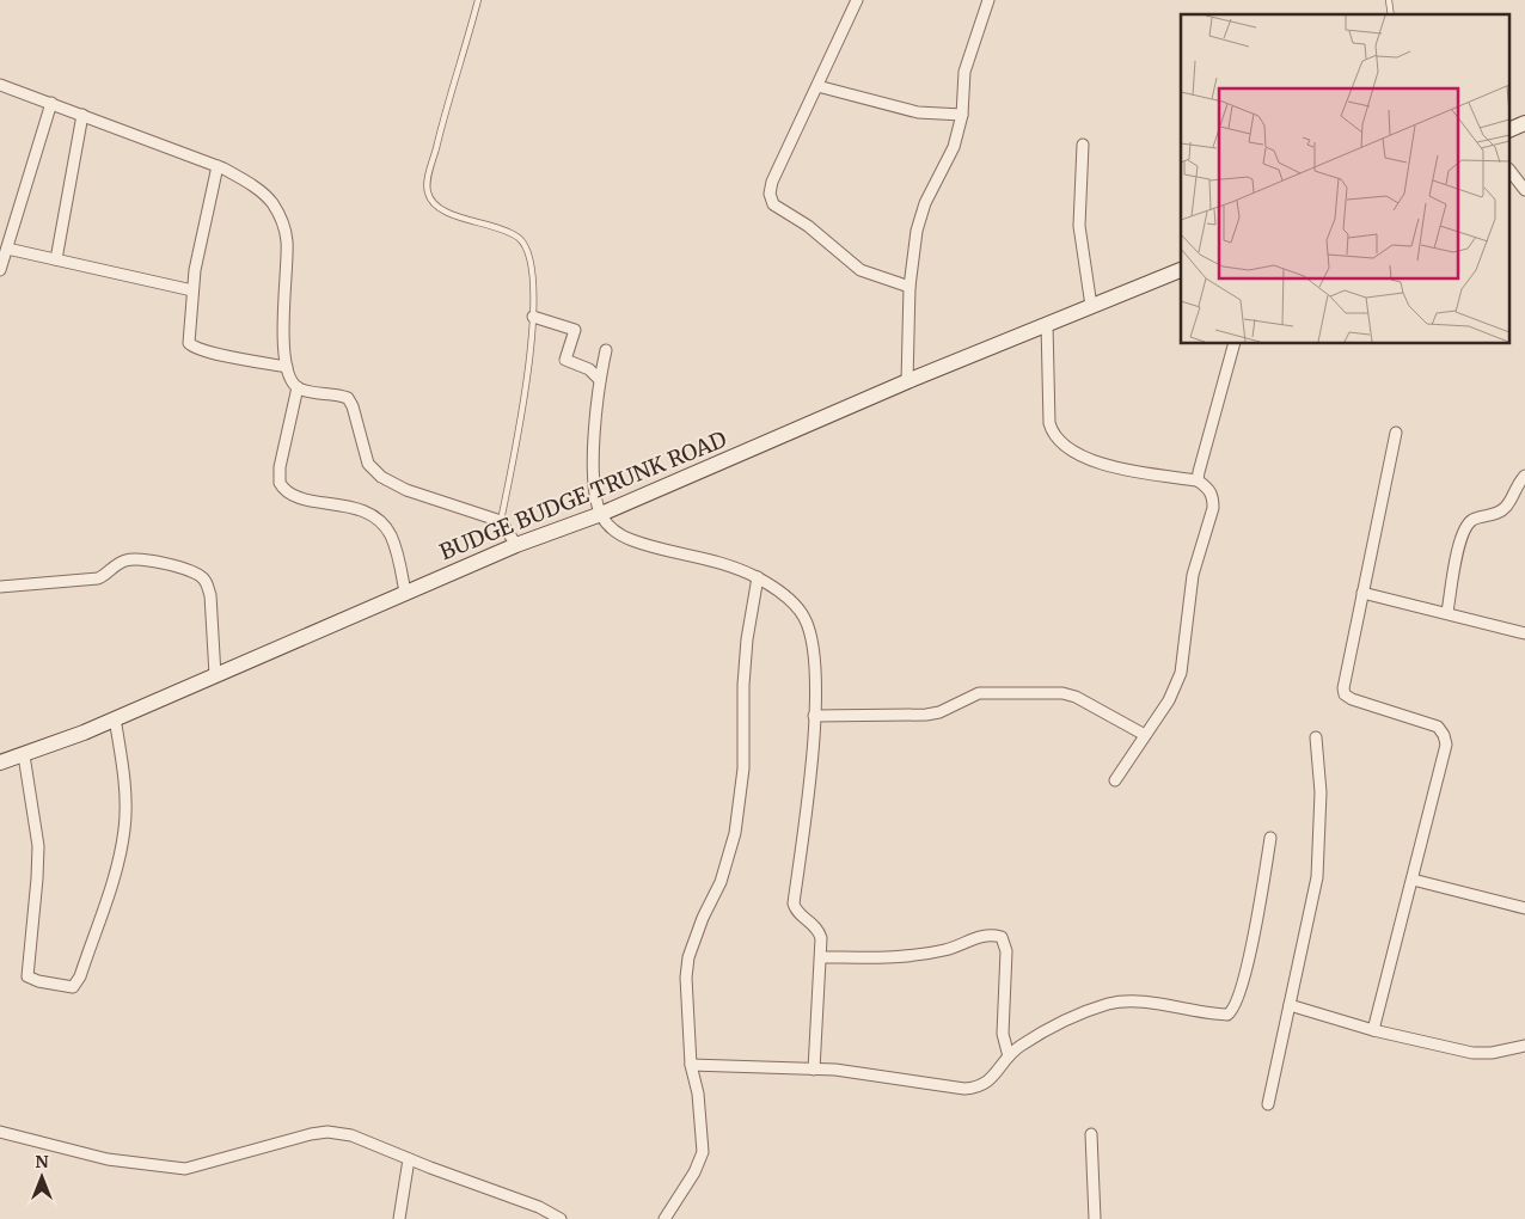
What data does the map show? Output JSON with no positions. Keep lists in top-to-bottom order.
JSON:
{
  "streets": {
    "main road": ["BUDGE BUDGE TRUNK ROAD"]
  },
  "north": "top"
}
